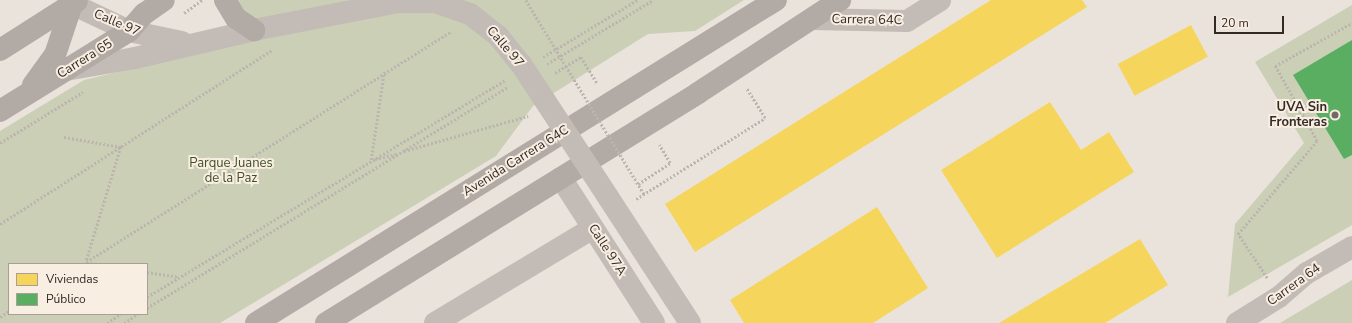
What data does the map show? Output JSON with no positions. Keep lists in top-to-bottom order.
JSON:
{
  "streets": {
    "main road": ["Carrera 65", "Avenida Carrera 64C"],
    "street": [
      "Carrera 64C",
      "Calle 97",
      "Calle 97A",
      "Carrera 64"
    ]
  },
  "crossings": [
    ["Calle 97", "Carrera 65"]
  ],
  "parks": ["Parque Juanes de la Paz"],
  "places": ["UVA Sin Fronteras"],
  "legend": ["Viviendas", "Público"],
  "scale_bar": "20 m"
}
